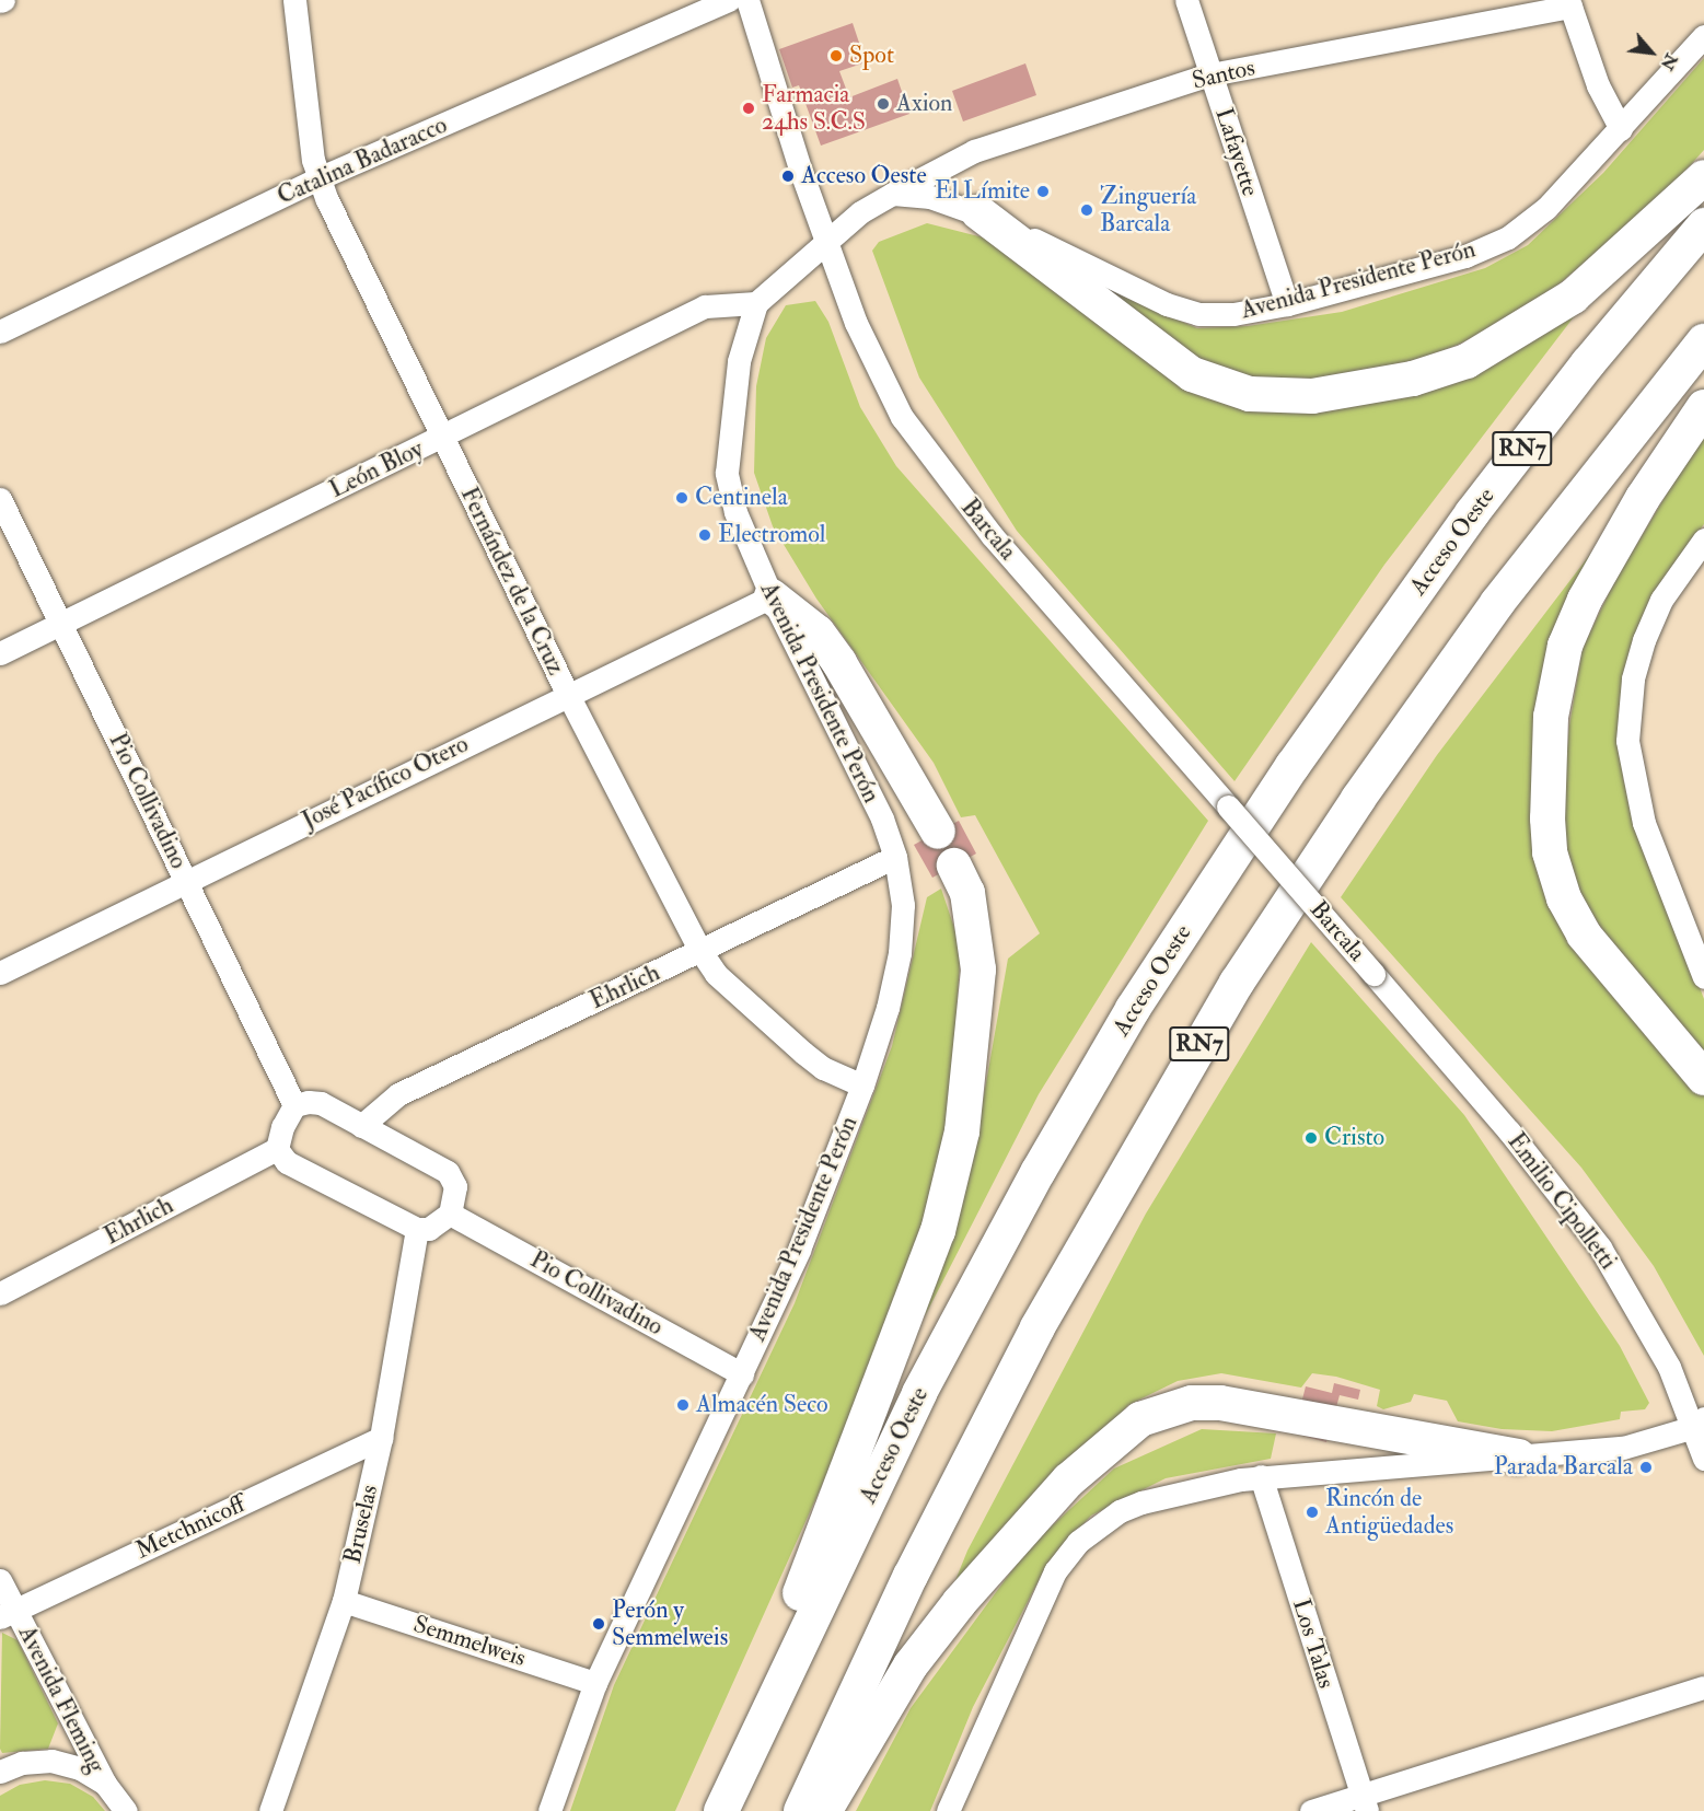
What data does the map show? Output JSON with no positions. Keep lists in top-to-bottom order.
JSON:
{
  "streets": {
    "highway": ["RN7", "Acceso Oeste"],
    "street": [
      "Santos",
      "Lafayette",
      "Catalina Badaracco",
      "Avenida Presidente Perón",
      "León Bloy",
      "Barcala",
      "Fernández de la Cruz",
      "José Pacífico Otero",
      "Pio Collivadino",
      "Ehrlich",
      "Emilio Cipolletti",
      "Bruselas",
      "Metchnicoff",
      "Semmelweis",
      "Los Talas",
      "Avenida Fleming"
    ]
  },
  "crossings": [
    ["Santos", "Lafayette"],
    ["Santos", "Avenida Presidente Perón"],
    ["Lafayette", "Avenida Presidente Perón"],
    ["Catalina Badaracco", "Fernández de la Cruz"],
    ["Avenida Presidente Perón", "León Bloy"],
    ["Avenida Presidente Perón", "Fernández de la Cruz"],
    ["Avenida Presidente Perón", "José Pacífico Otero"],
    ["Avenida Presidente Perón", "Pio Collivadino"],
    ["Avenida Presidente Perón", "Ehrlich"],
    ["Avenida Presidente Perón", "Semmelweis"],
    ["León Bloy", "Fernández de la Cruz"],
    ["León Bloy", "Pio Collivadino"],
    ["Barcala", "Emilio Cipolletti"],
    ["Fernández de la Cruz", "José Pacífico Otero"],
    ["Fernández de la Cruz", "Ehrlich"],
    ["José Pacífico Otero", "Pio Collivadino"],
    ["Bruselas", "Metchnicoff"],
    ["Bruselas", "Semmelweis"],
    ["Metchnicoff", "Avenida Fleming"]
  ],
  "places": [
    "Spot",
    "Axion",
    "Farmacia 24hs S.C.S",
    "Acceso Oeste",
    "El Límite",
    "Zinguería Barcala",
    "Centinela",
    "Electromol",
    "Cristo",
    "Almacén Seco",
    "Parada Barcala",
    "Rincón de Antigüedades",
    "Perón y Semmelweis"
  ],
  "north": "bottom right"
}
